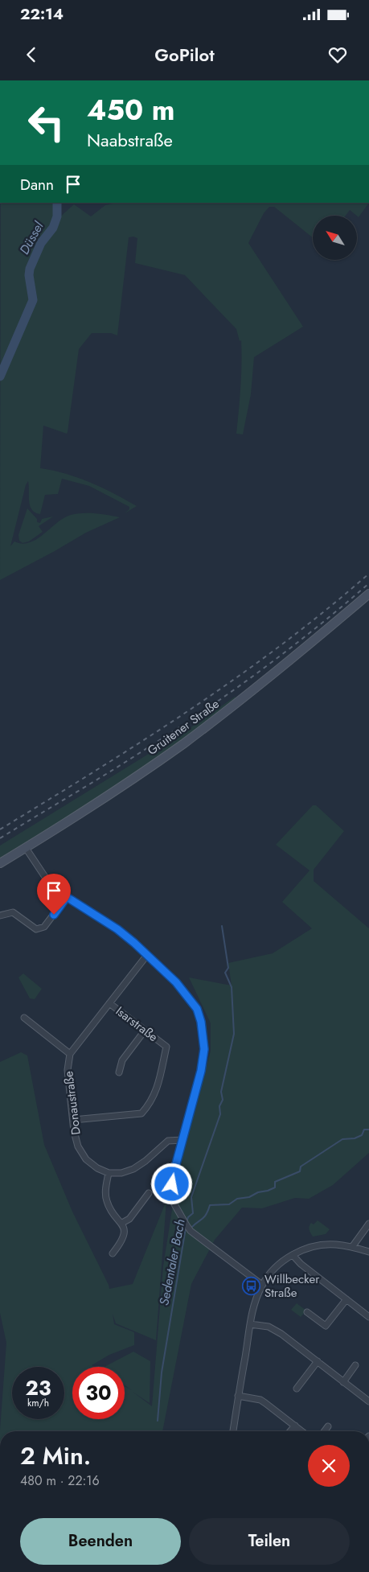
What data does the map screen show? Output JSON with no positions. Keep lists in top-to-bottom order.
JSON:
{
  "streets": {
    "main road": ["Gruitener Straße"],
    "street": ["Isarstraße", "Donaustraße"]
  },
  "crossings": [
    ["Isarstraße", "Donaustraße"]
  ],
  "water": ["Düssel", "Sedentaler Bach"],
  "places": {
    "bus stop": ["Willbecker Straße"]
  },
  "north": "top left",
  "page": {
    "status": "22:14",
    "header": "GoPilot",
    "turn": ["450 m", "Naabstraße"],
    "then": "Dann",
    "speed": "23 km/h",
    "limit": "30",
    "heading": ["2 Min.", "480 m · 22:16"],
    "buttons": ["Beenden", "Teilen"]
  }
}
